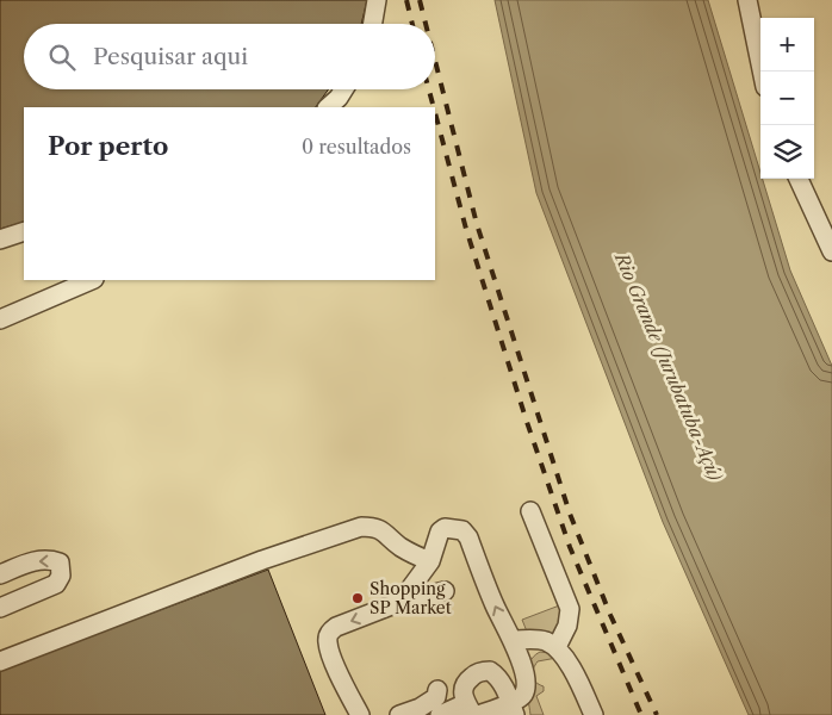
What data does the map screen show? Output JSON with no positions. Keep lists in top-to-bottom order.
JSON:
{
  "water": ["Rio Grande (Jurubatuba-Açú)"],
  "places": ["Shopping SP Market"],
  "page": {
    "map_buttons": ["+", "−"],
    "search": "Pesquisar aqui",
    "heading": ["Por perto", "0 resultados"]
  }
}
